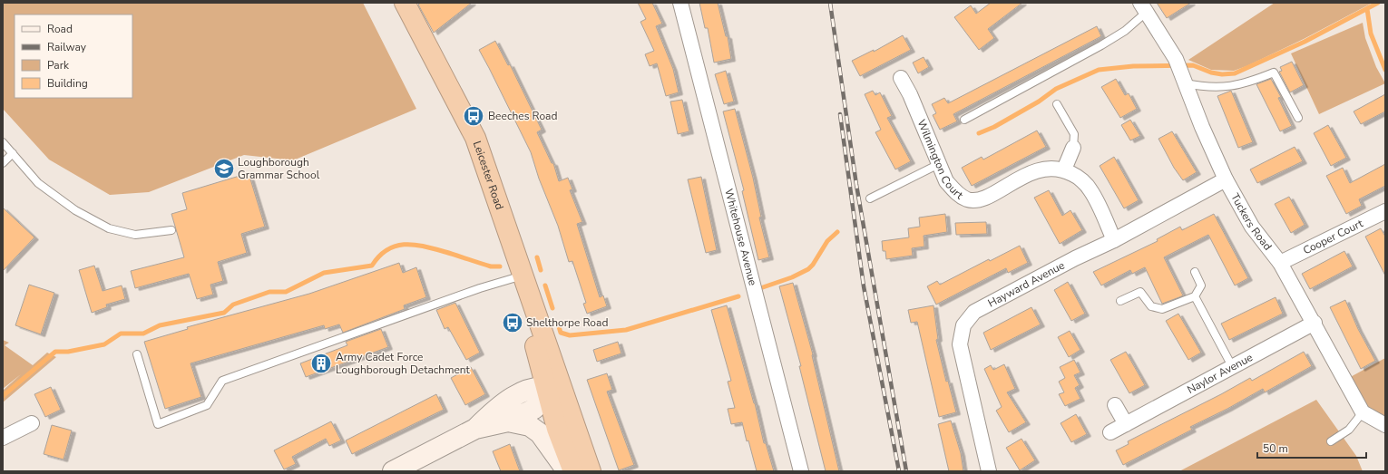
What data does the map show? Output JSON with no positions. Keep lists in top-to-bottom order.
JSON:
{
  "streets": {
    "highway": ["Leicester Road"],
    "street": [
      "Wilmington Court",
      "Tuckers Road",
      "Whitehouse Avenue",
      "Cooper Court",
      "Hayward Avenue",
      "Naylor Avenue"
    ]
  },
  "crossings": [
    ["Wilmington Court", "Hayward Avenue"],
    ["Tuckers Road", "Cooper Court"],
    ["Tuckers Road", "Hayward Avenue"],
    ["Tuckers Road", "Naylor Avenue"]
  ],
  "places": {
    "bus stop": ["Beeches Road", "Shelthorpe Road"],
    "school or university": ["Loughborough Grammar School"],
    "building": ["Army Cadet Force Loughborough Detachment"]
  },
  "legend": [
    "Road",
    "Railway",
    "Park",
    "Building"
  ],
  "scale_bar": "50 m"
}
